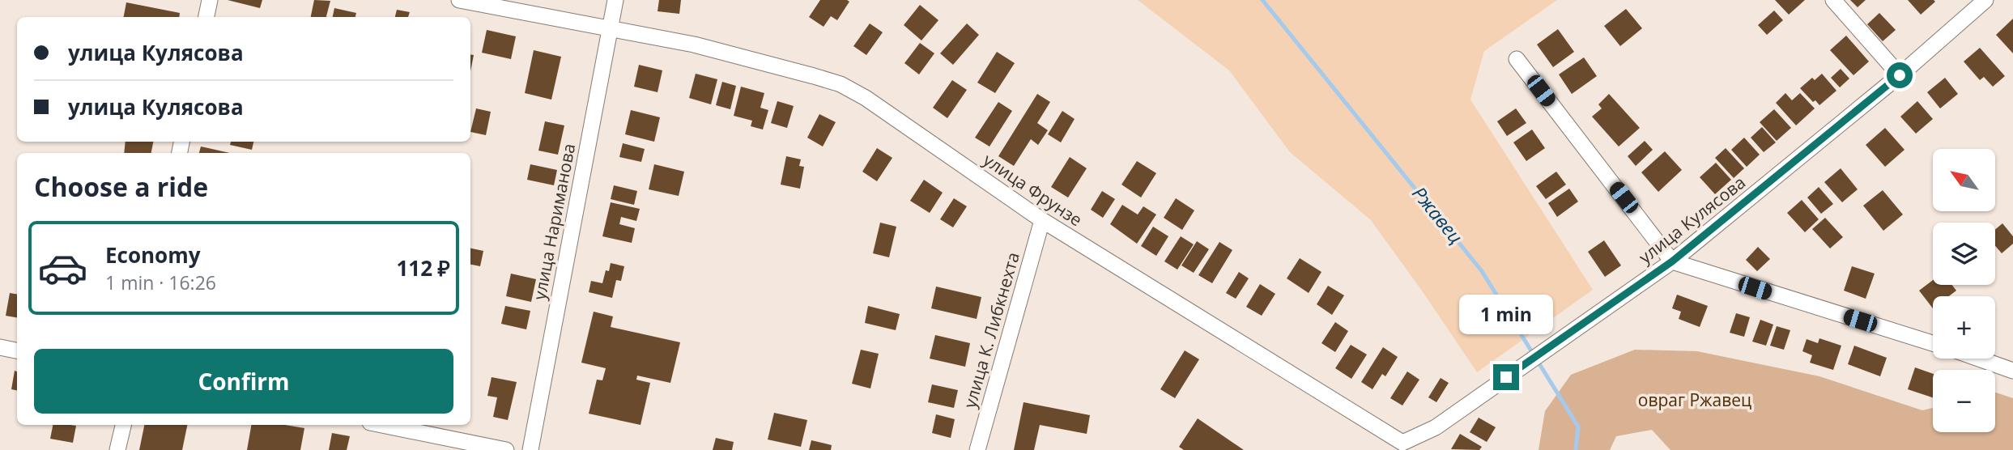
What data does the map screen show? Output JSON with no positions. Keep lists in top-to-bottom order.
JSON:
{
  "streets": {
    "street": [
      "улица Фрунзе",
      "улица Кулясова",
      "улица Нариманова",
      "улица К. Либкнехта"
    ]
  },
  "crossings": [
    ["улица Фрунзе", "улица Кулясова"],
    ["улица Фрунзе", "улица Нариманова"],
    ["улица Фрунзе", "улица К. Либкнехта"]
  ],
  "water": ["Ржавец"],
  "parks": ["овраг Ржавец"],
  "north": "top left",
  "page": {
    "banner": ["улица Кулясова", "улица Кулясова"],
    "map_buttons": ["+", "−"],
    "heading": "Choose a ride",
    "list": [
      {
        "name": "Economy",
        "note": "1 min · 16:26",
        "value": "112 ₽"
      }
    ],
    "bubble": "1 min",
    "buttons": "Confirm"
  }
}
